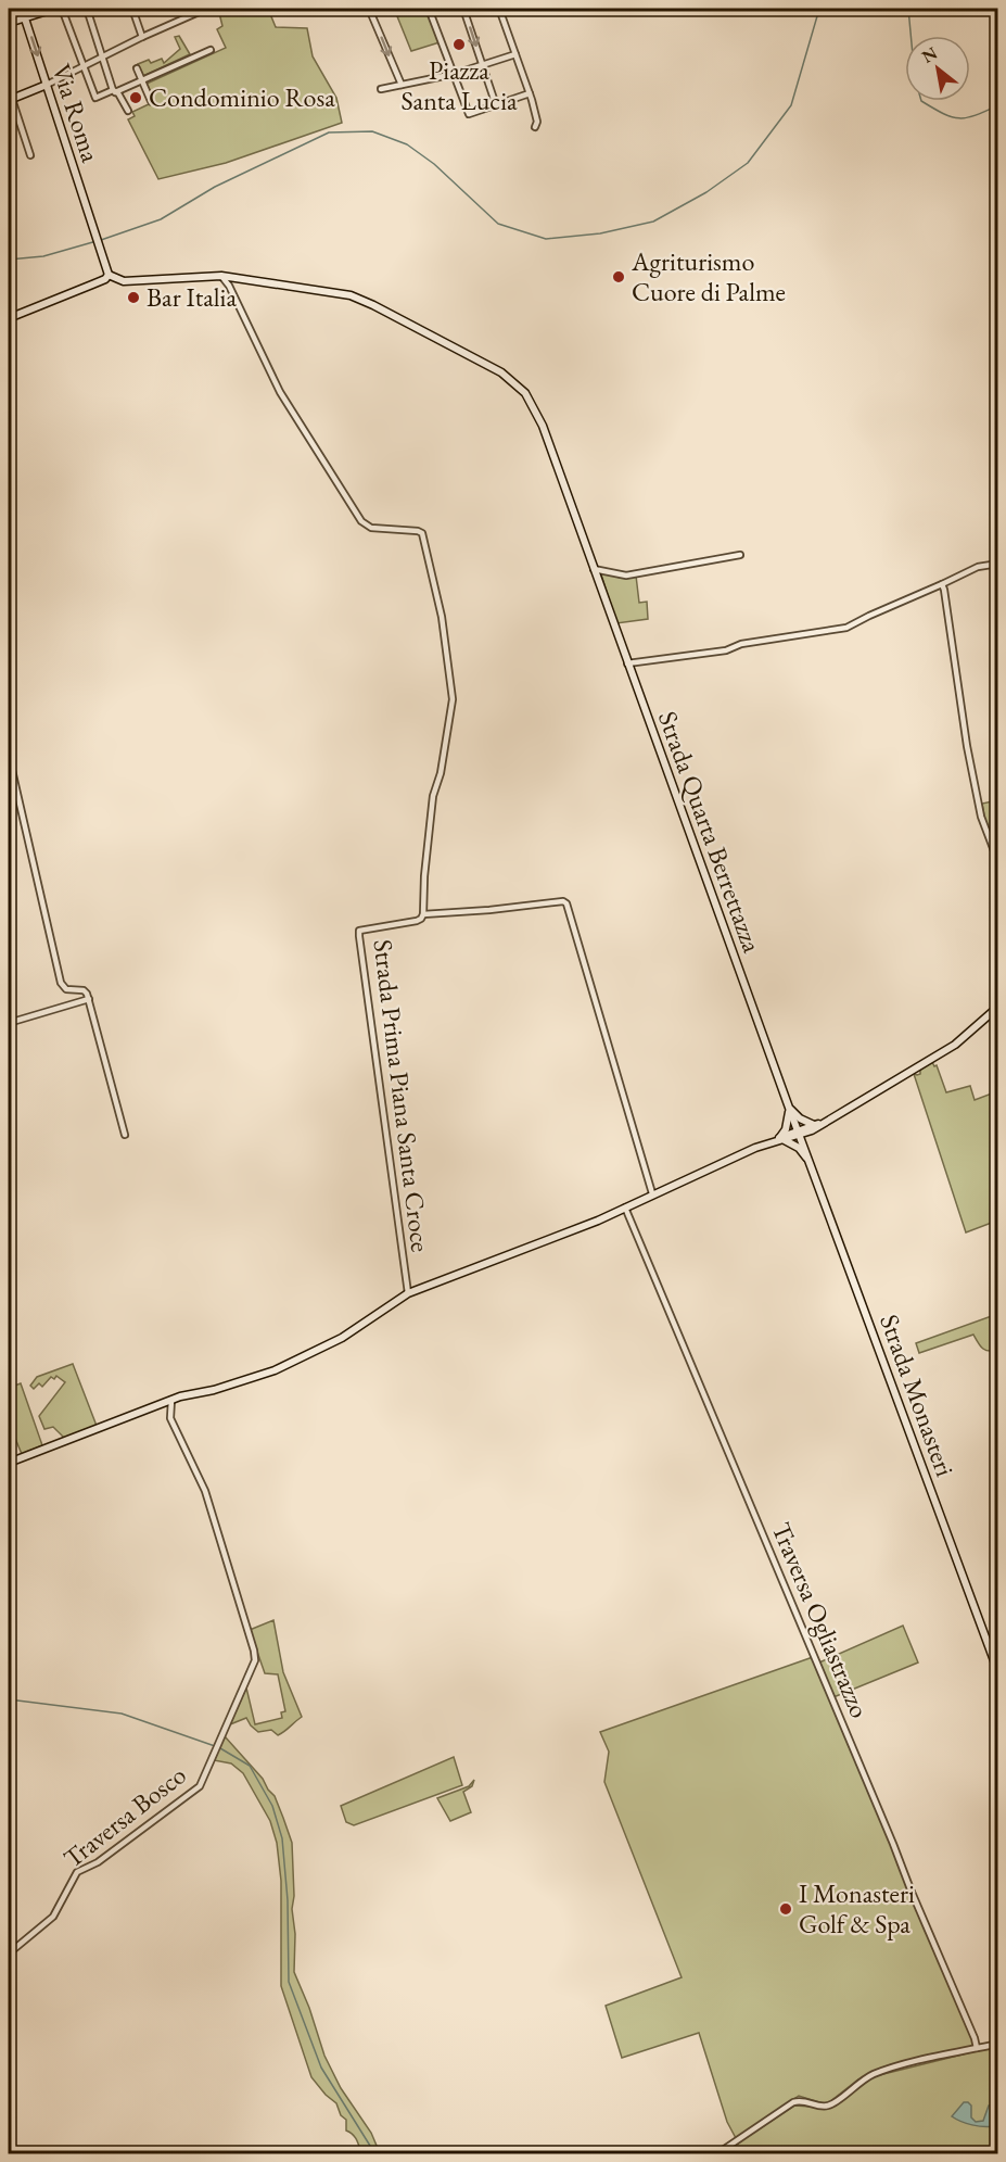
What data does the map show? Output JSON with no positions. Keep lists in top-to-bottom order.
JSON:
{
  "streets": {
    "main road": ["Via Roma", "Strada Quarta Berrettazza", "Strada Monasteri"],
    "street": ["Strada Prima Piana Santa Croce", "Traversa Ogliastrazzo", "Traversa Bosco"]
  },
  "crossings": [
    ["Via Roma", "Strada Quarta Berrettazza"],
    ["Strada Quarta Berrettazza", "Strada Prima Piana Santa Croce"],
    ["Strada Quarta Berrettazza", "Strada Monasteri"]
  ],
  "places": [
    "Piazza Santa Lucia",
    "Condominio Rosa",
    "Agriturismo Cuore di Palme",
    "Bar Italia",
    "I Monasteri Golf & Spa"
  ],
  "north": "top left"
}
